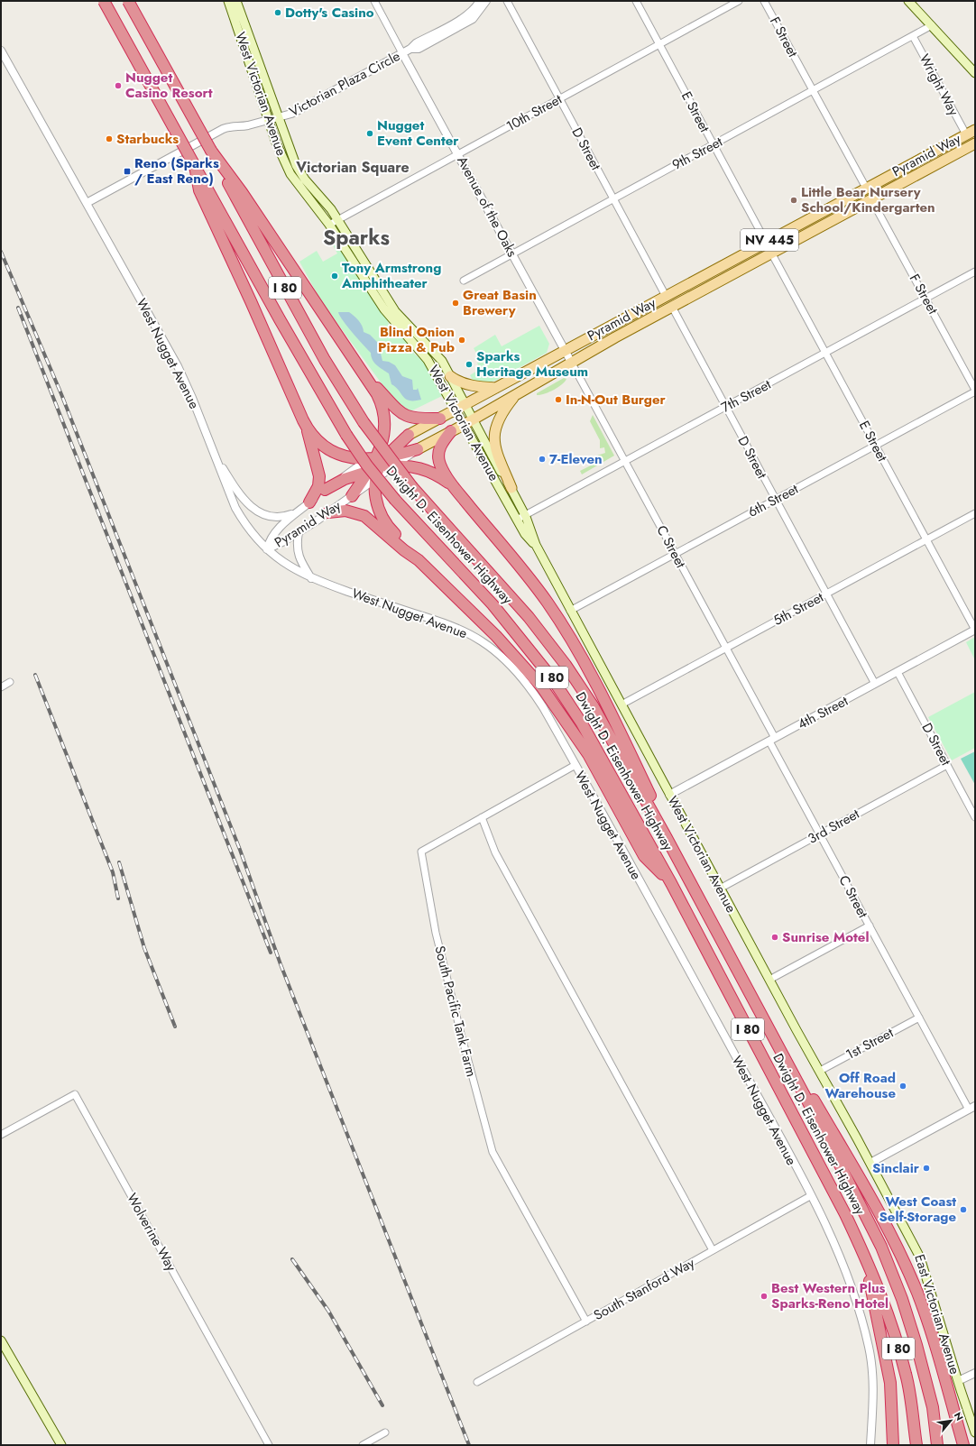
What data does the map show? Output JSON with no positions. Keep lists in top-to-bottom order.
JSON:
{
  "streets": {
    "highway": ["I 80", "Dwight D. Eisenhower Highway"],
    "main road": [
      "West Victorian Avenue",
      "Pyramid Way",
      "NV 445",
      "East Victorian Avenue"
    ],
    "street": [
      "F Street",
      "Victorian Plaza Circle",
      "Wright Way",
      "E Street",
      "10th Street",
      "D Street",
      "9th Street",
      "Avenue of the Oaks",
      "West Nugget Avenue",
      "7th Street",
      "6th Street",
      "C Street",
      "5th Street",
      "4th Street",
      "3rd Street",
      "South Pacific Tank Farm",
      "1st Street",
      "Wolverine Way",
      "South Stanford Way"
    ]
  },
  "crossings": [
    ["F Street", "9th Street"],
    ["F Street", "Pyramid Way"],
    ["F Street", "7th Street"],
    ["F Street", "6th Street"],
    ["Victorian Plaza Circle", "West Victorian Avenue"],
    ["Victorian Plaza Circle", "Avenue of the Oaks"],
    ["Victorian Plaza Circle", "West Nugget Avenue"],
    ["Wright Way", "9th Street"],
    ["Wright Way", "Pyramid Way"],
    ["West Victorian Avenue", "10th Street"],
    ["West Victorian Avenue", "Pyramid Way"],
    ["West Victorian Avenue", "7th Street"],
    ["West Victorian Avenue", "6th Street"],
    ["West Victorian Avenue", "5th Street"],
    ["West Victorian Avenue", "4th Street"],
    ["West Victorian Avenue", "3rd Street"],
    ["West Victorian Avenue", "1st Street"],
    ["West Victorian Avenue", "East Victorian Avenue"],
    ["E Street", "10th Street"],
    ["E Street", "9th Street"],
    ["E Street", "Pyramid Way"],
    ["E Street", "7th Street"],
    ["E Street", "6th Street"],
    ["E Street", "5th Street"],
    ["E Street", "4th Street"],
    ["10th Street", "D Street"],
    ["10th Street", "Avenue of the Oaks"],
    ["D Street", "9th Street"],
    ["D Street", "Pyramid Way"],
    ["D Street", "7th Street"],
    ["D Street", "6th Street"],
    ["D Street", "5th Street"],
    ["D Street", "4th Street"],
    ["D Street", "3rd Street"],
    ["9th Street", "Avenue of the Oaks"],
    ["Pyramid Way", "Avenue of the Oaks"],
    ["Pyramid Way", "West Nugget Avenue"],
    ["Pyramid Way", "C Street"],
    ["Avenue of the Oaks", "C Street"],
    ["West Nugget Avenue", "South Pacific Tank Farm"],
    ["West Nugget Avenue", "South Stanford Way"],
    ["7th Street", "C Street"],
    ["6th Street", "C Street"],
    ["C Street", "5th Street"],
    ["C Street", "4th Street"],
    ["C Street", "3rd Street"],
    ["C Street", "1st Street"],
    ["South Pacific Tank Farm", "South Stanford Way"]
  ],
  "districts": ["Victorian Square", "Sparks"],
  "places": {
    "other": [
      "Dotty's Casino",
      "Nugget Casino Resort",
      "Nugget Event Center",
      "Starbucks",
      "Little Bear Nursery School/Kindergarten",
      "Tony Armstrong Amphitheater",
      "Great Basin Brewery",
      "Blind Onion Pizza & Pub",
      "Sparks Heritage Museum",
      "In-N-Out Burger",
      "7-Eleven",
      "Sunrise Motel",
      "Off Road Warehouse",
      "Sinclair",
      "West Coast Self-Storage",
      "Best Western Plus Sparks-Reno Hotel"
    ],
    "transit": ["Reno (Sparks / East Reno)"]
  },
  "north": "top right"
}
